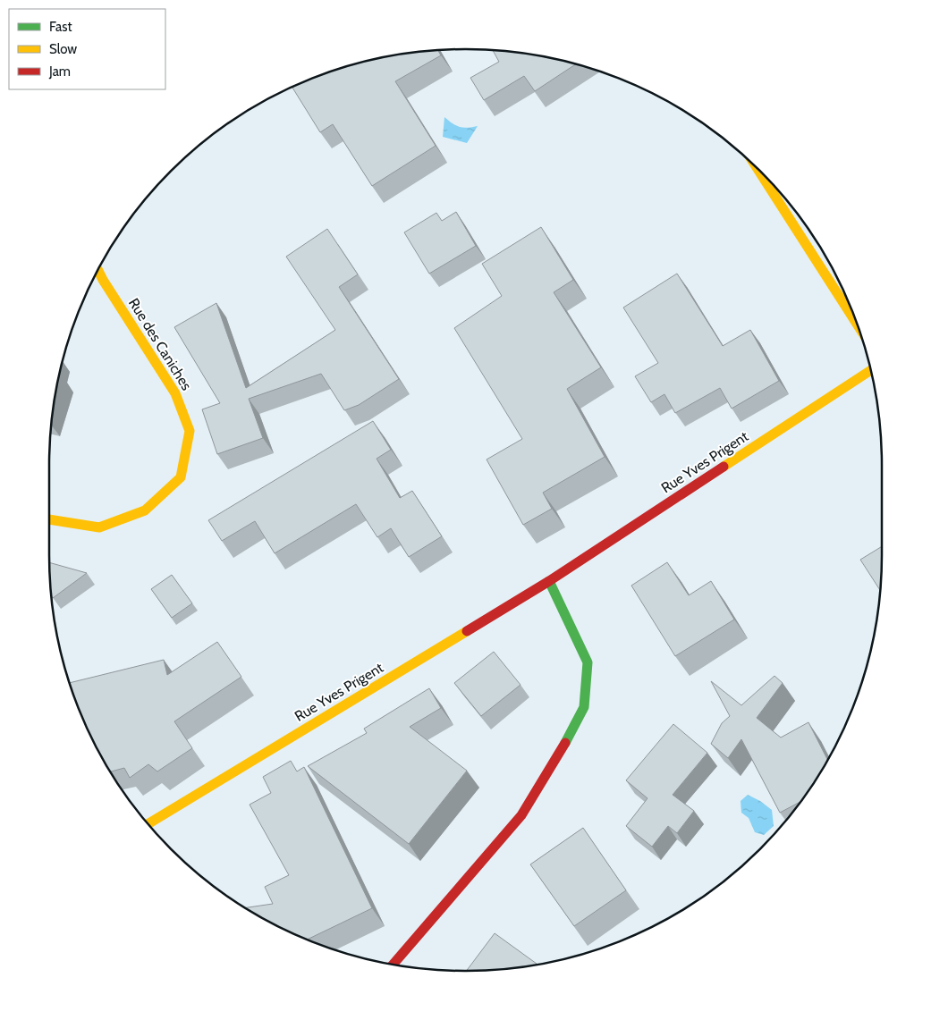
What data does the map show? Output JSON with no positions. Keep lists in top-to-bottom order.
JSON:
{
  "streets": {
    "street": ["Rue des Caniches", "Rue Yves Prigent"]
  },
  "legend": ["Fast", "Slow", "Jam"]
}
